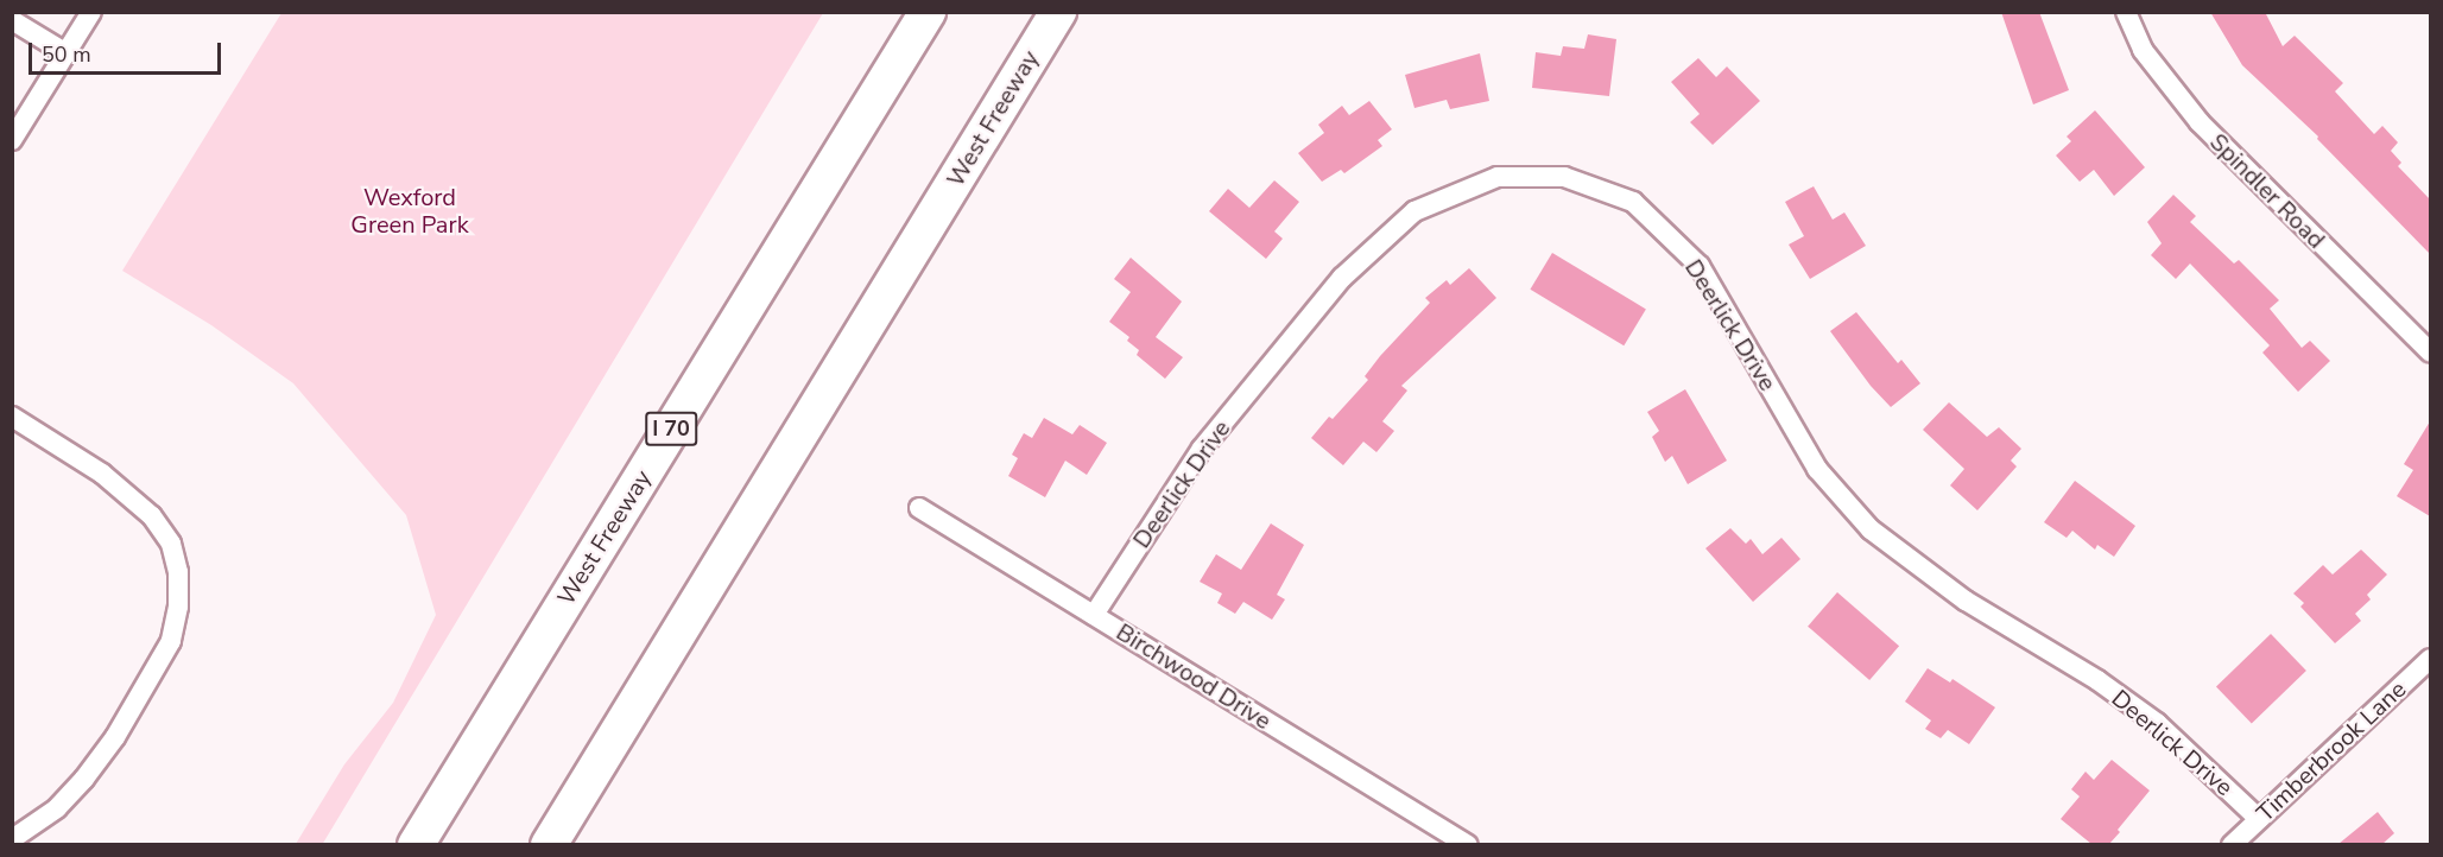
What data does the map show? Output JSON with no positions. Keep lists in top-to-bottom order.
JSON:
{
  "streets": {
    "highway": ["West Freeway", "I 70"],
    "street": [
      "Spindler Road",
      "Deerlick Drive",
      "Birchwood Drive",
      "Timberbrook Lane"
    ]
  },
  "crossings": [
    ["Deerlick Drive", "Birchwood Drive"],
    ["Deerlick Drive", "Timberbrook Lane"]
  ],
  "parks": ["Wexford Green Park"],
  "scale_bar": "50 m"
}
